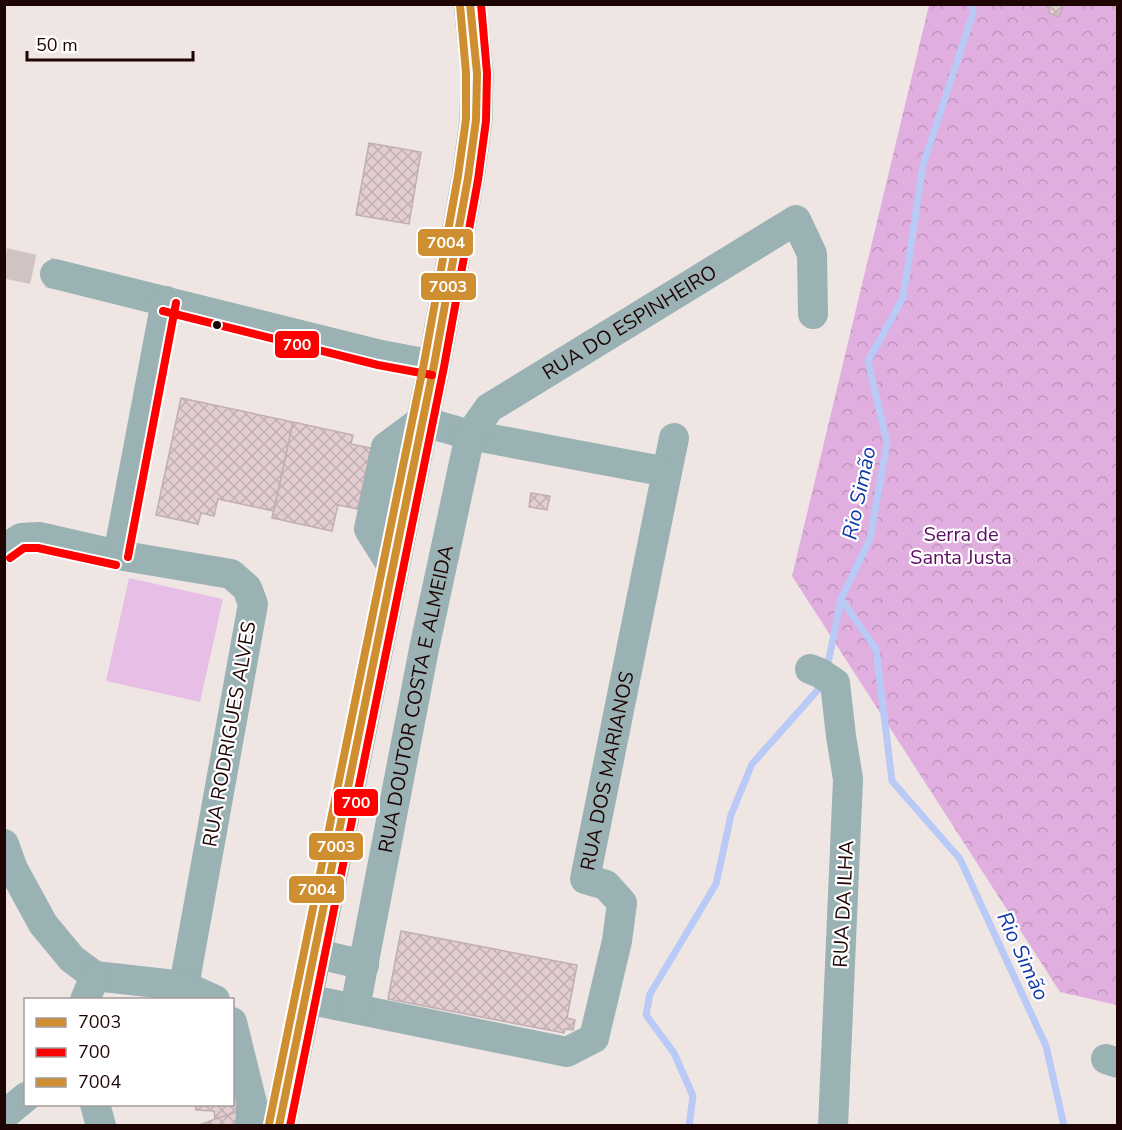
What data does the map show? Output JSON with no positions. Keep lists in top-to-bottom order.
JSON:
{
  "streets": {
    "street": [
      "RUA DO ESPINHEIRO",
      "RUA DOUTOR COSTA E ALMEIDA",
      "RUA RODRIGUES ALVES",
      "RUA DOS MARIANOS",
      "RUA DA ILHA"
    ]
  },
  "crossings": [
    ["RUA DO ESPINHEIRO", "RUA DOUTOR COSTA E ALMEIDA"],
    ["RUA DOUTOR COSTA E ALMEIDA", "RUA DOS MARIANOS"]
  ],
  "water": ["Rio Simão"],
  "parks": ["Serra de Santa Justa"],
  "lines": ["transit line 7003", "transit line 700", "transit line 7004"],
  "legend": ["7003", "700", "7004"],
  "scale_bar": "50 m"
}
